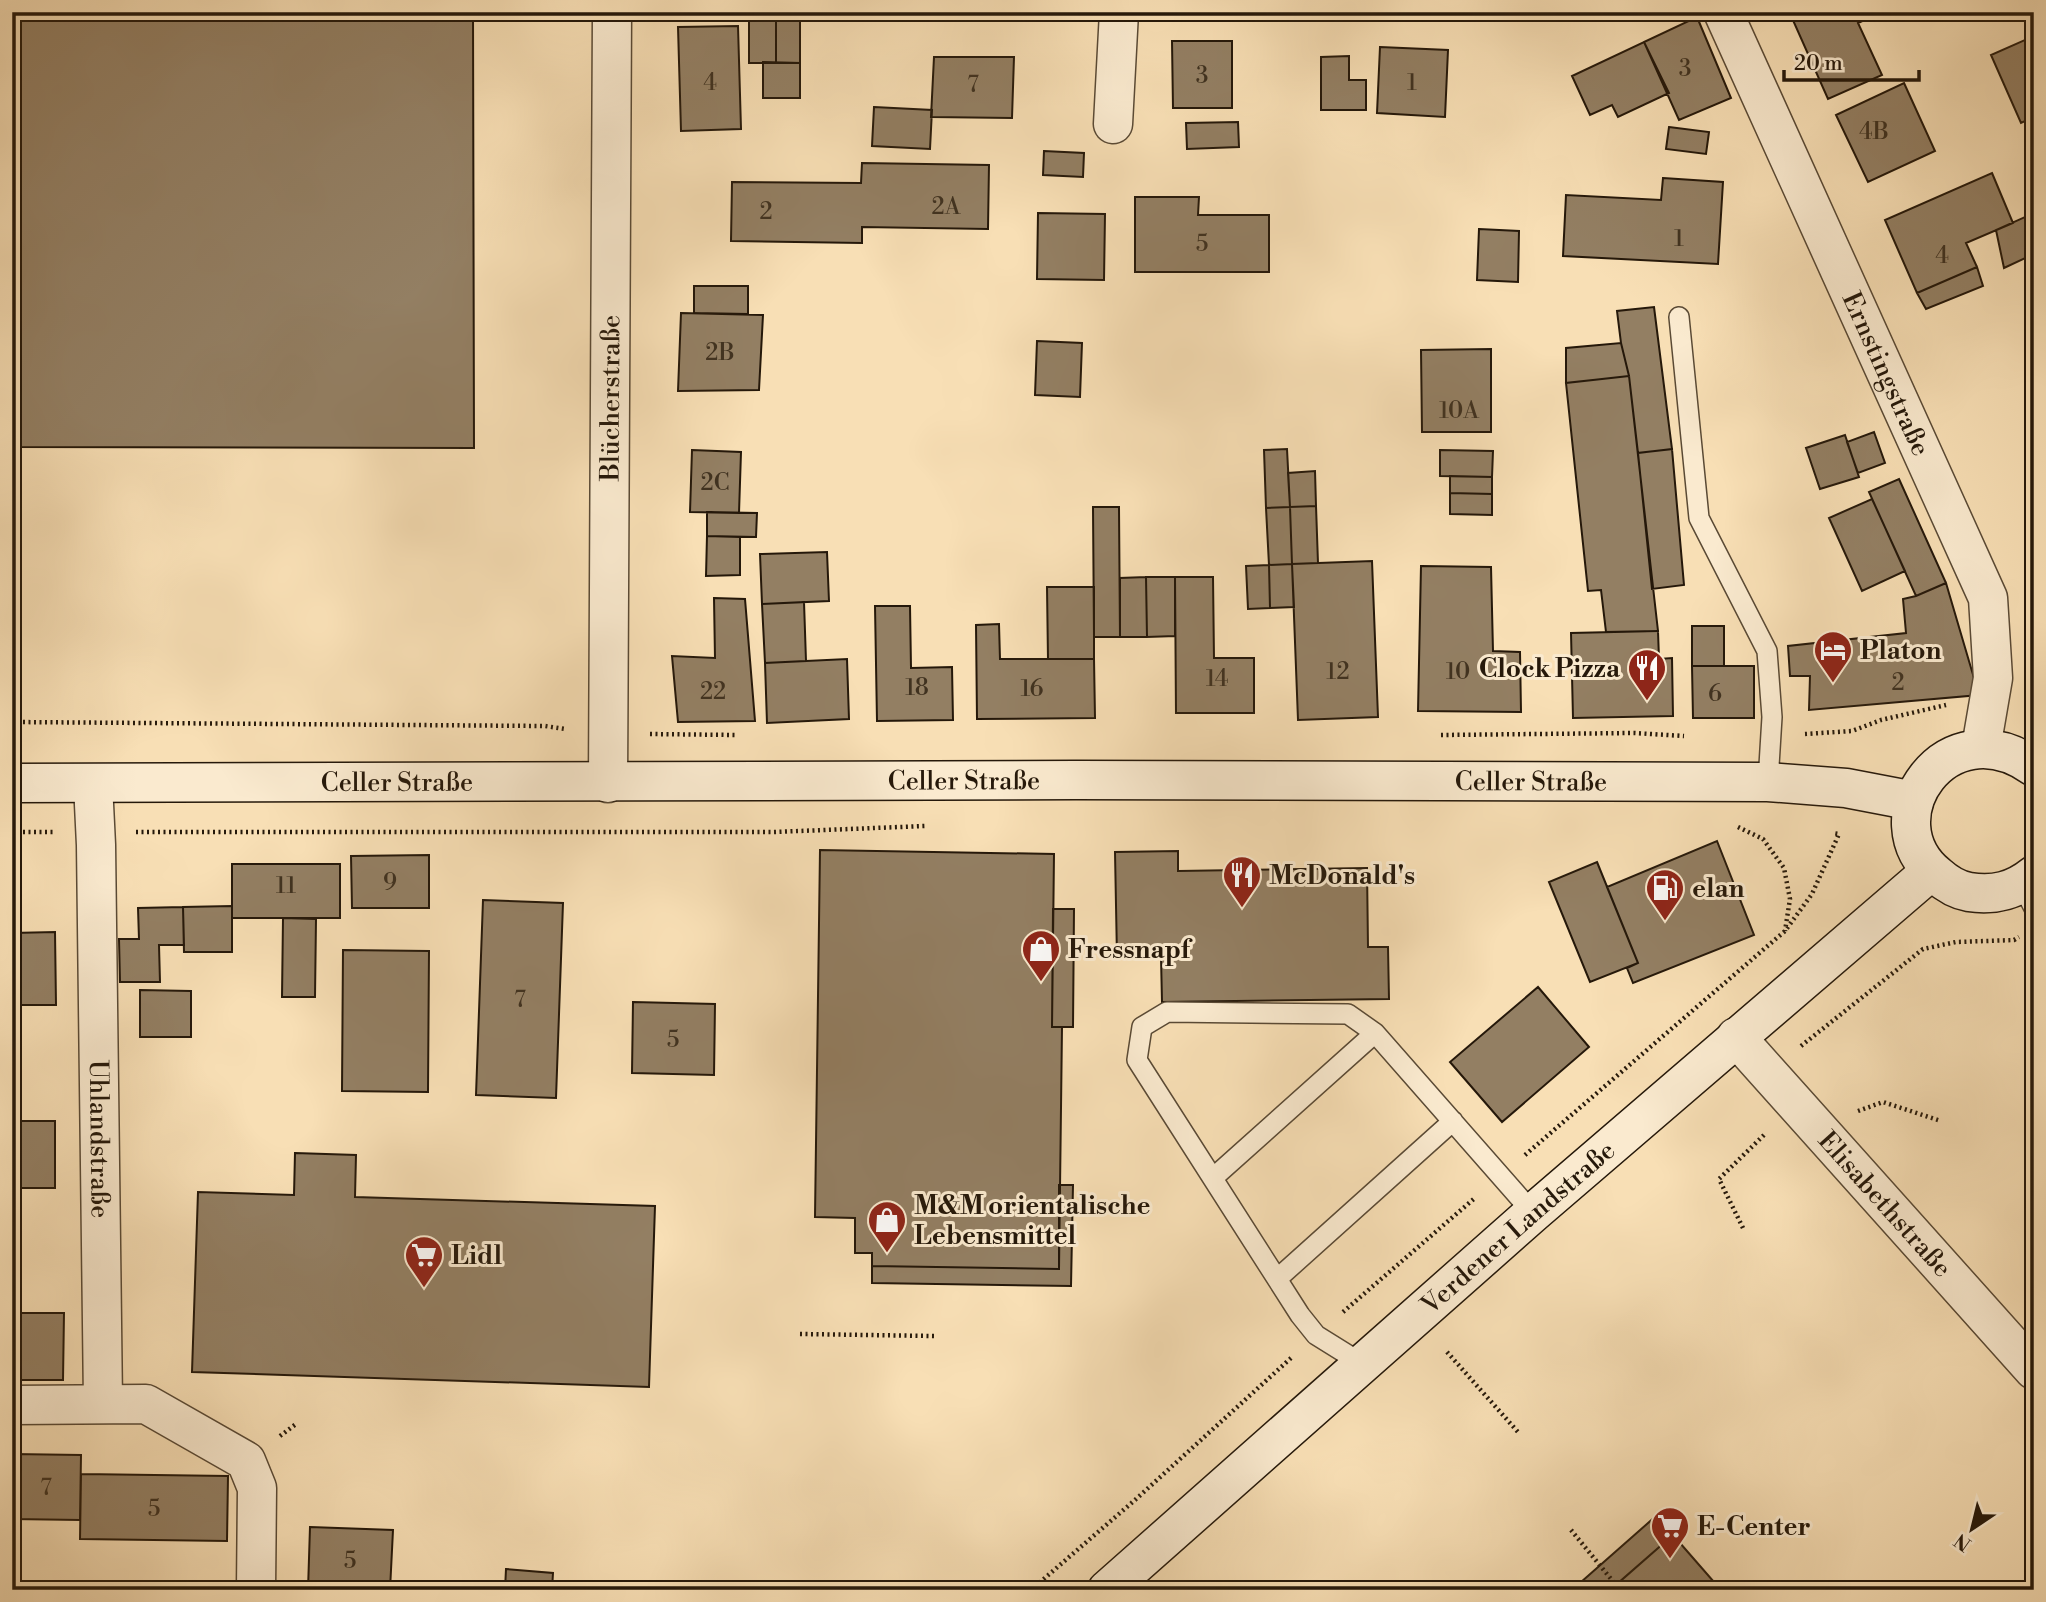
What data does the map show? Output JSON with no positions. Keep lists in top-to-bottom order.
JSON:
{
  "streets": {
    "main road": [
      "Ernstingstraße",
      "Blücherstraße",
      "Celler Straße",
      "Uhlandstraße",
      "Elisabethstraße",
      "Verdener Landstraße"
    ]
  },
  "crossings": [
    ["Blücherstraße", "Celler Straße"],
    ["Celler Straße", "Uhlandstraße"],
    ["Elisabethstraße", "Verdener Landstraße"]
  ],
  "places": {
    "hotel": ["Platon"],
    "restaurant": ["Clock Pizza", "McDonald's"],
    "fuel station": ["elan"],
    "shop": ["Fressnapf", "M&M orientalische Lebensmittel"],
    "supermarket": ["Lidl", "E-Center"]
  },
  "house_numbers": [
    "3",
    "3",
    "4",
    "1",
    "7",
    "4B",
    "2A",
    "2",
    "1",
    "5",
    "4",
    "2B",
    "10A",
    "2C",
    "12",
    "10",
    "14",
    "2",
    "18",
    "16",
    "22",
    "6",
    "9",
    "11",
    "7",
    "5",
    "7",
    "5",
    "5"
  ],
  "scale_bar": "20 m",
  "north": "bottom left"
}
